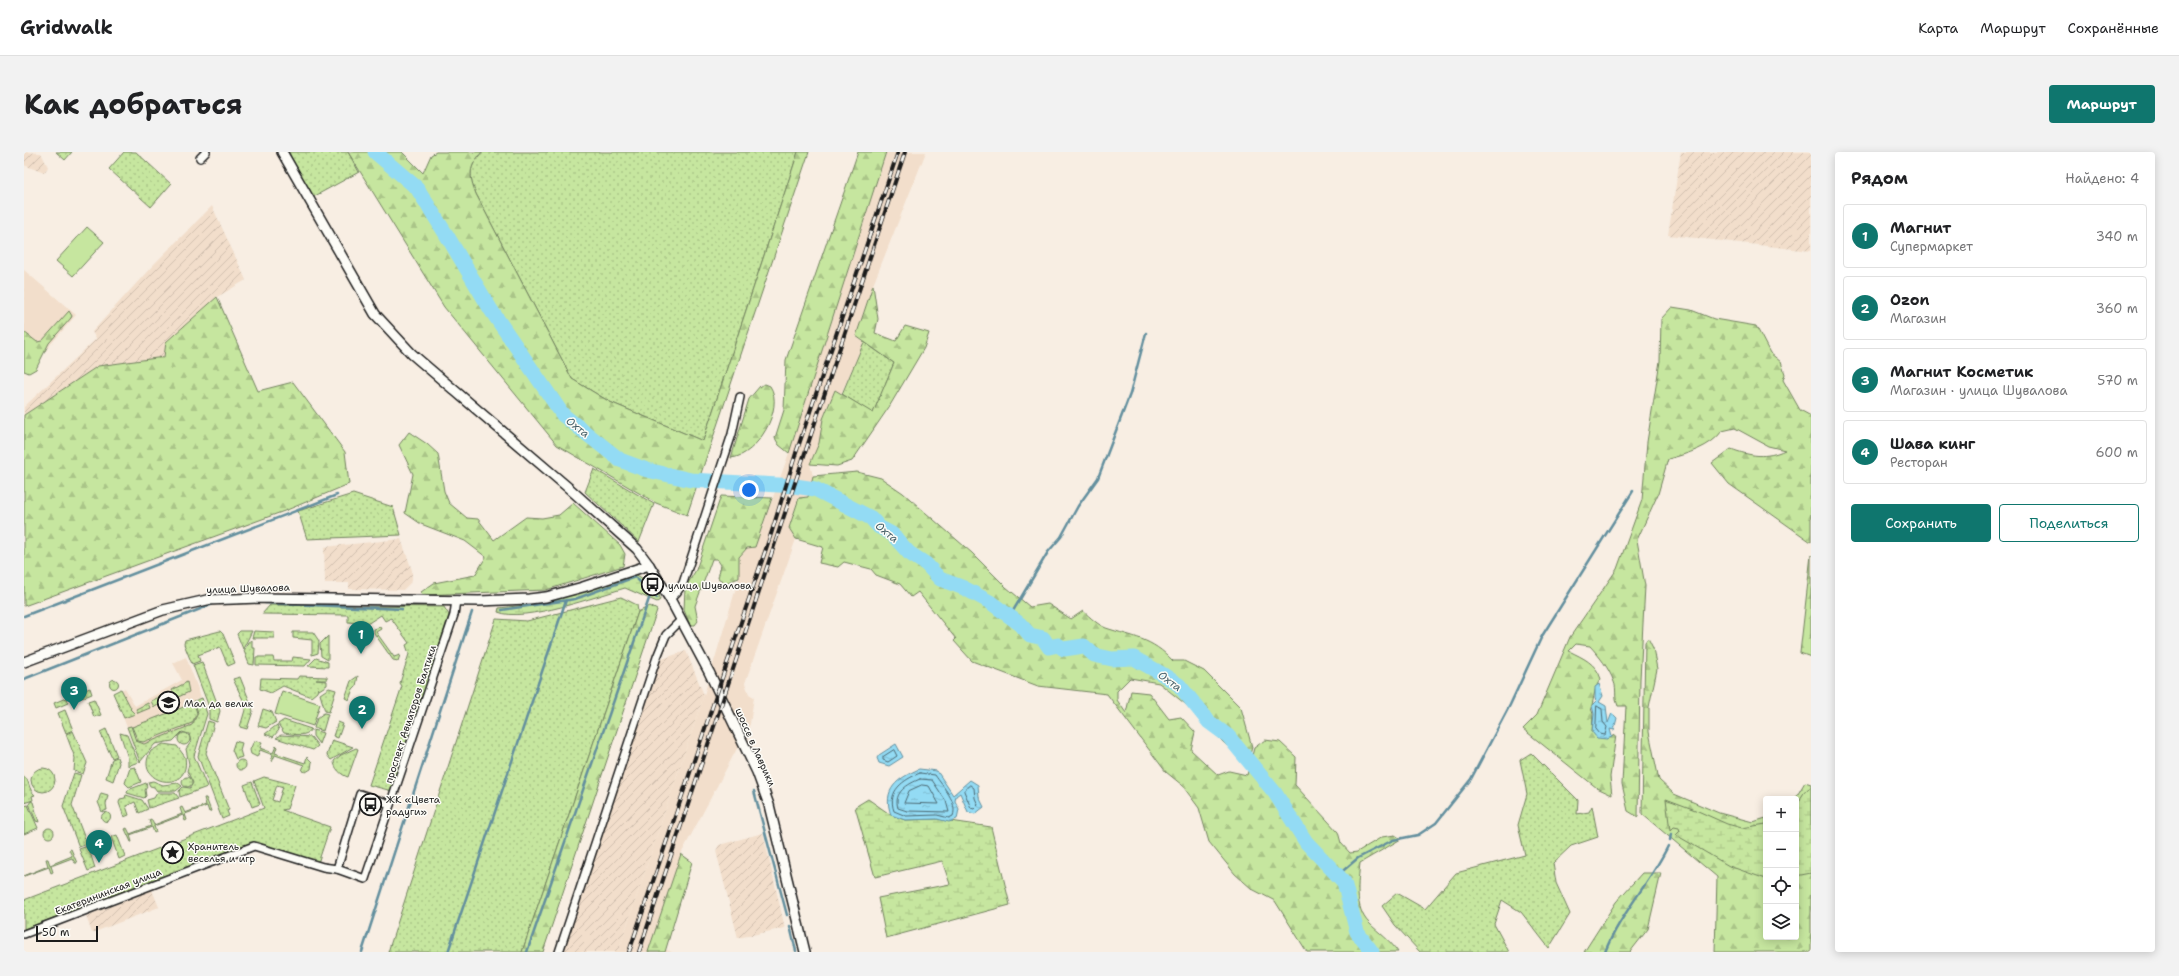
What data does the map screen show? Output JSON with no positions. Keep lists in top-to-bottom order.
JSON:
{
  "streets": {
    "street": [
      "улица Шувалова",
      "проспект Авиаторов Балтики",
      "шоссе в Лаврики",
      "Екатерининская улица"
    ]
  },
  "crossings": [
    ["улица Шувалова", "проспект Авиаторов Балтики"],
    ["улица Шувалова", "шоссе в Лаврики"],
    ["проспект Авиаторов Балтики", "Екатерининская улица"]
  ],
  "water": ["Охта"],
  "places": {
    "bus stop": ["улица Шувалова", "ЖК «Цвета радуги»"],
    "school or university": ["Мал да велик"],
    "place": ["Хранитель веселья и игр"]
  },
  "scale_bar": "50 m",
  "page": {
    "header": "Gridwalk",
    "nav": ["Карта", "Маршрут", "Сохранённые"],
    "title": "Как добраться",
    "buttons": [
      "Маршрут",
      ["Сохранить", "Поделиться"]
    ],
    "heading": ["Рядом", "Найдено: 4"],
    "list": [
      {
        "mark": "1",
        "name": "Магнит",
        "note": "Супермаркет",
        "value": "340 m"
      },
      {
        "mark": "2",
        "name": "Ozon",
        "note": "Магазин",
        "value": "360 m"
      },
      {
        "mark": "3",
        "name": "Магнит Косметик",
        "note": "Магазин · улица Шувалова",
        "value": "570 m"
      },
      {
        "mark": "4",
        "name": "Шава кинг",
        "note": "Ресторан",
        "value": "600 m"
      }
    ],
    "pins": [
      "1",
      "3",
      "2",
      "4"
    ],
    "map_buttons": ["+", "−"],
    "scale": "50 m"
  }
}
